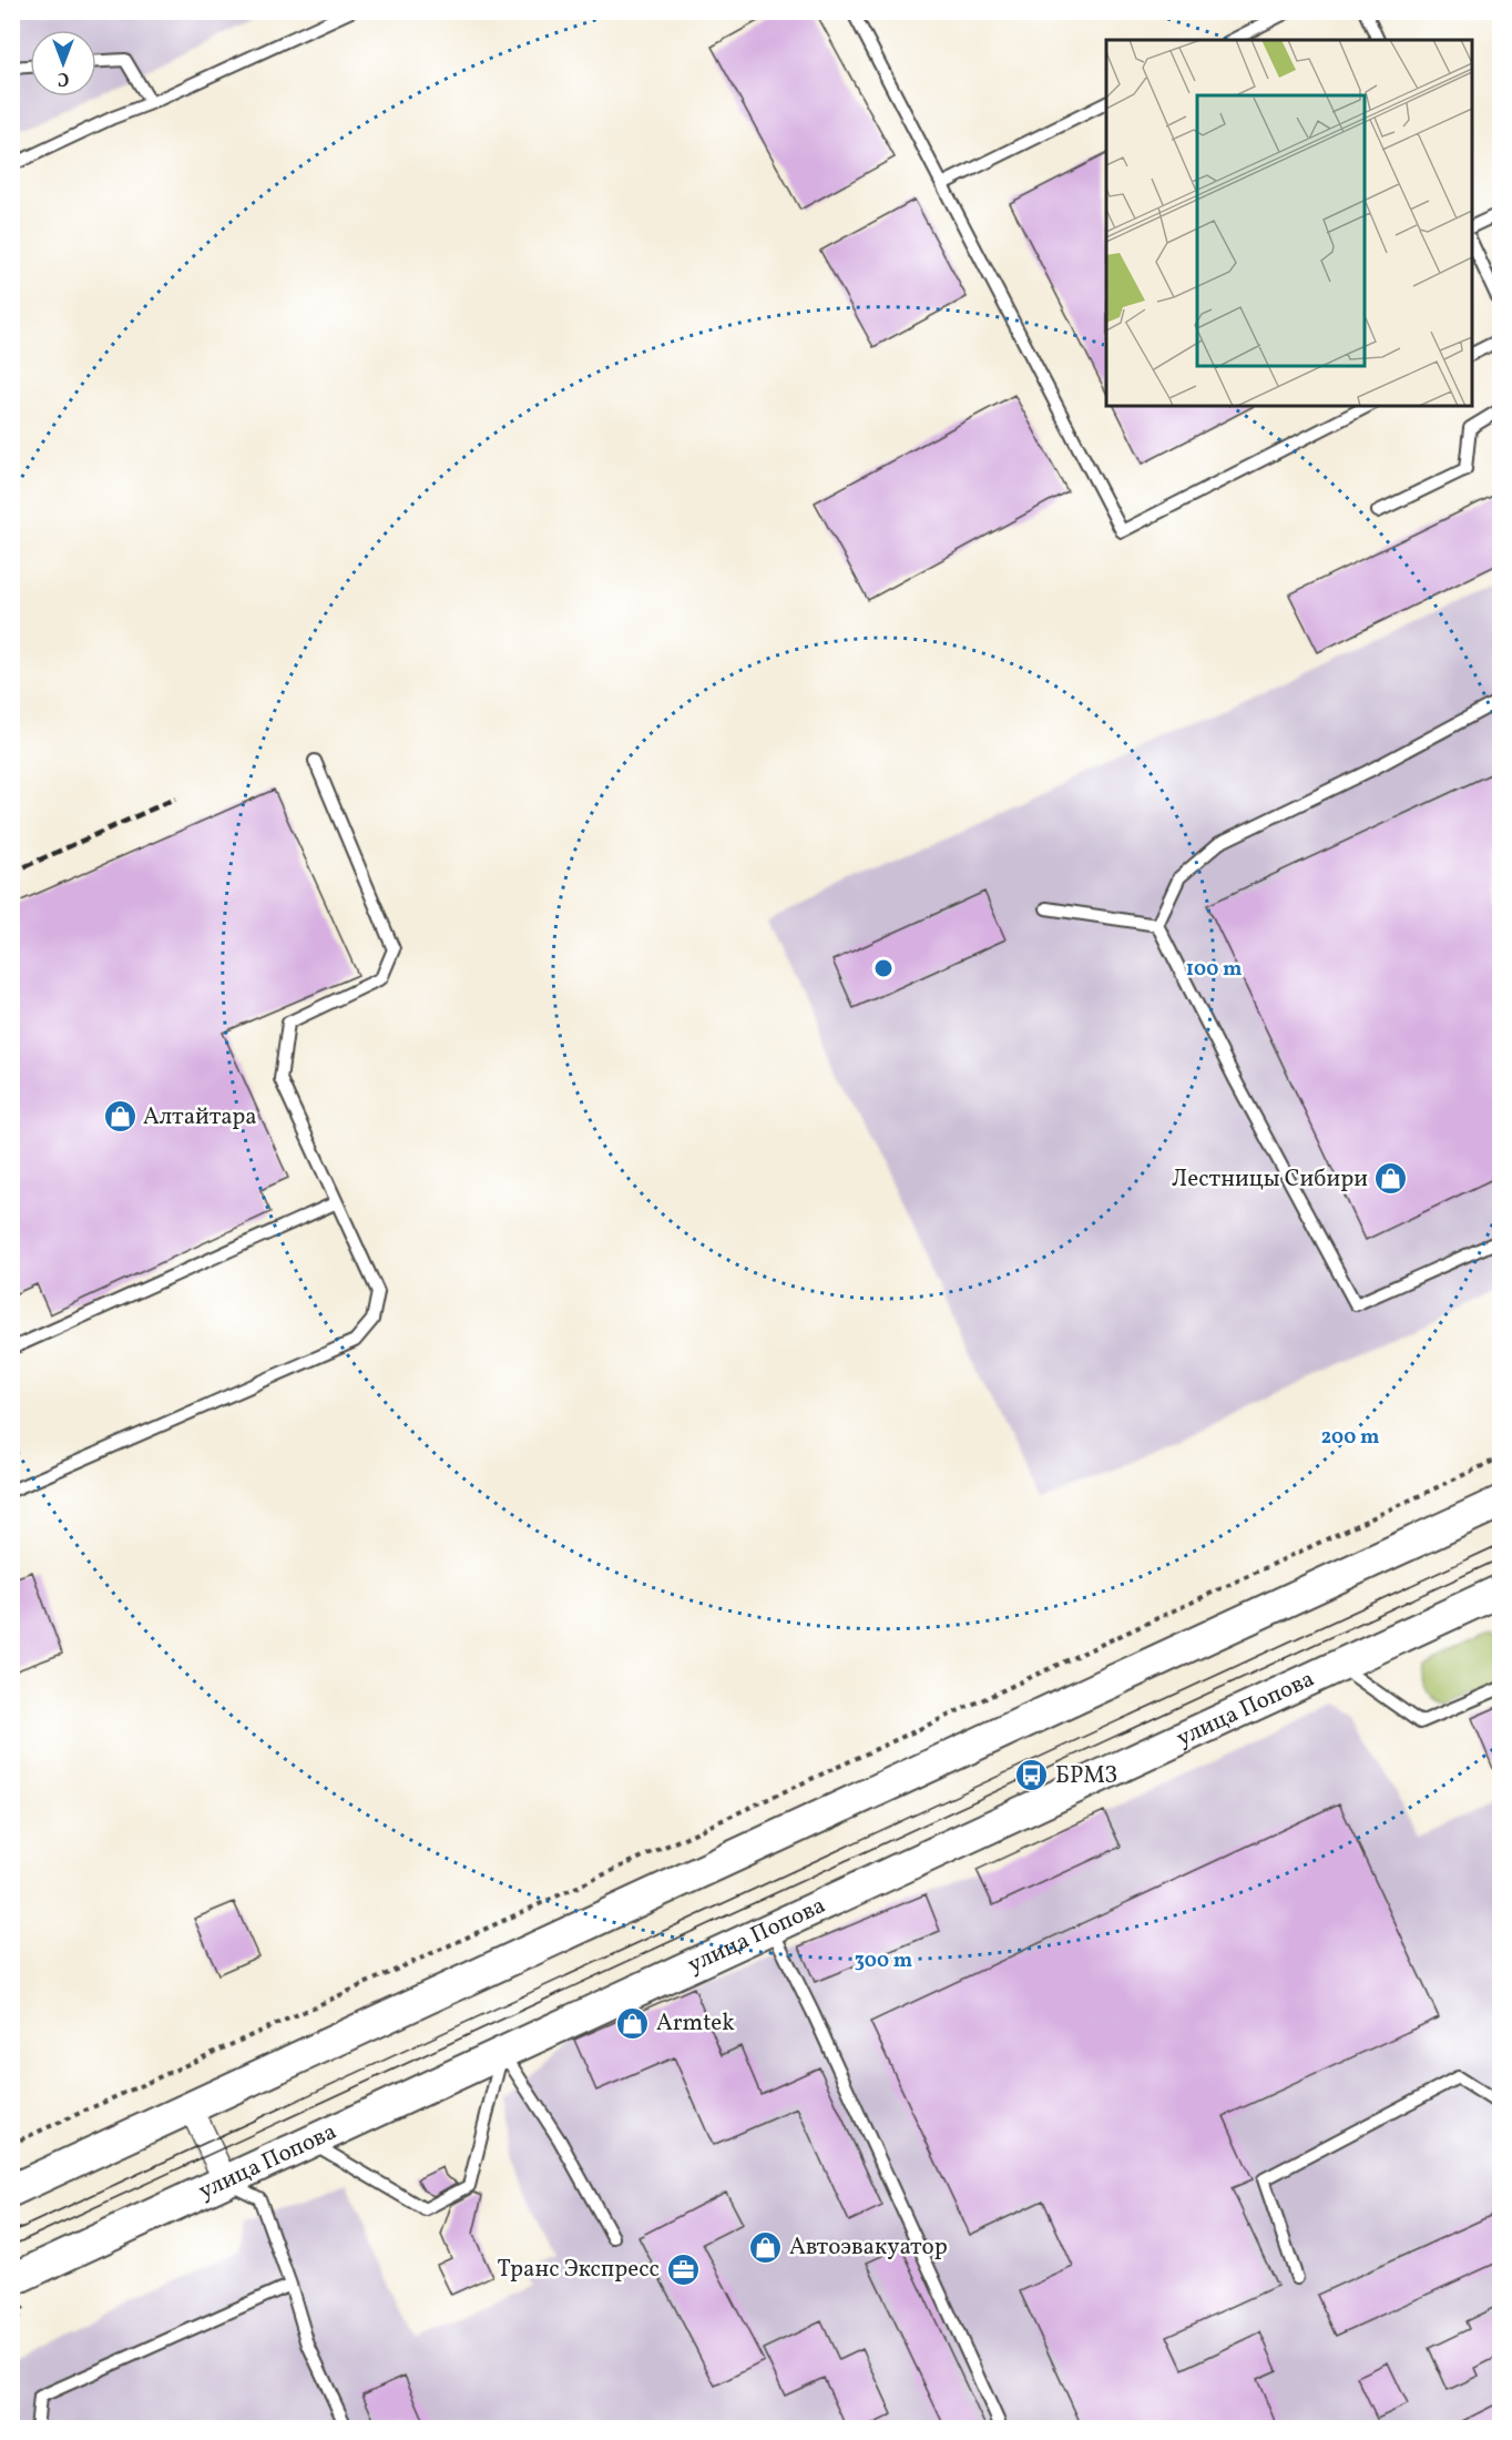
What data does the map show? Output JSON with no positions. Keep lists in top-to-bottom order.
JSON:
{
  "streets": {
    "main road": ["улица Попова"]
  },
  "places": {
    "shop": [
      "Алтайтара",
      "Лестницы Сибири",
      "Armtek",
      "Автоэвакуатор"
    ],
    "bus stop": ["БРМЗ"],
    "office": ["Транс Экспресс"]
  },
  "north": "bottom",
  "rings": ["100 m", "200 m", "300 m"]
}
